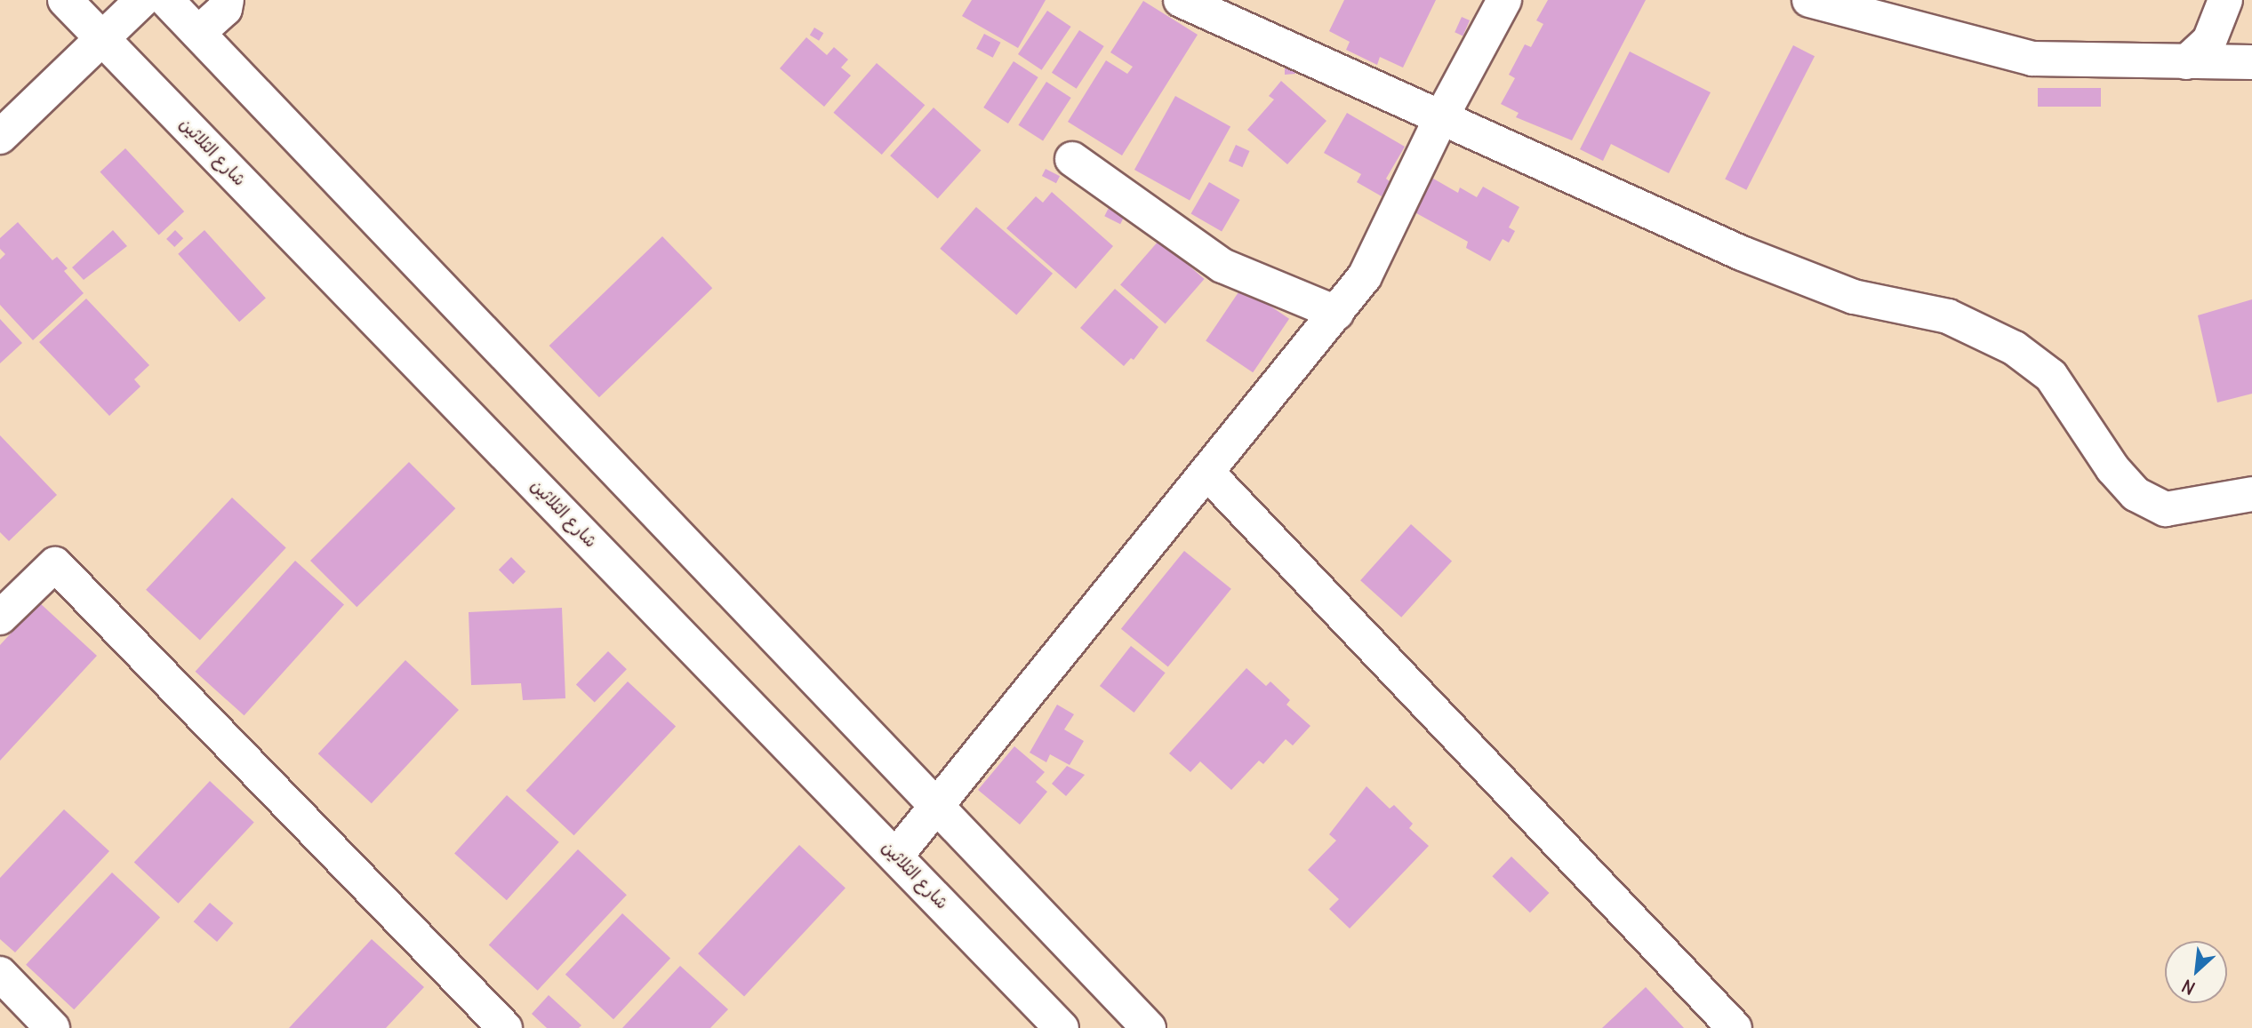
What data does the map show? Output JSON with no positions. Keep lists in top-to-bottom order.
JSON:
{
  "streets": {
    "street": ["شارع الثلاثين"]
  },
  "north": "bottom left"
}
